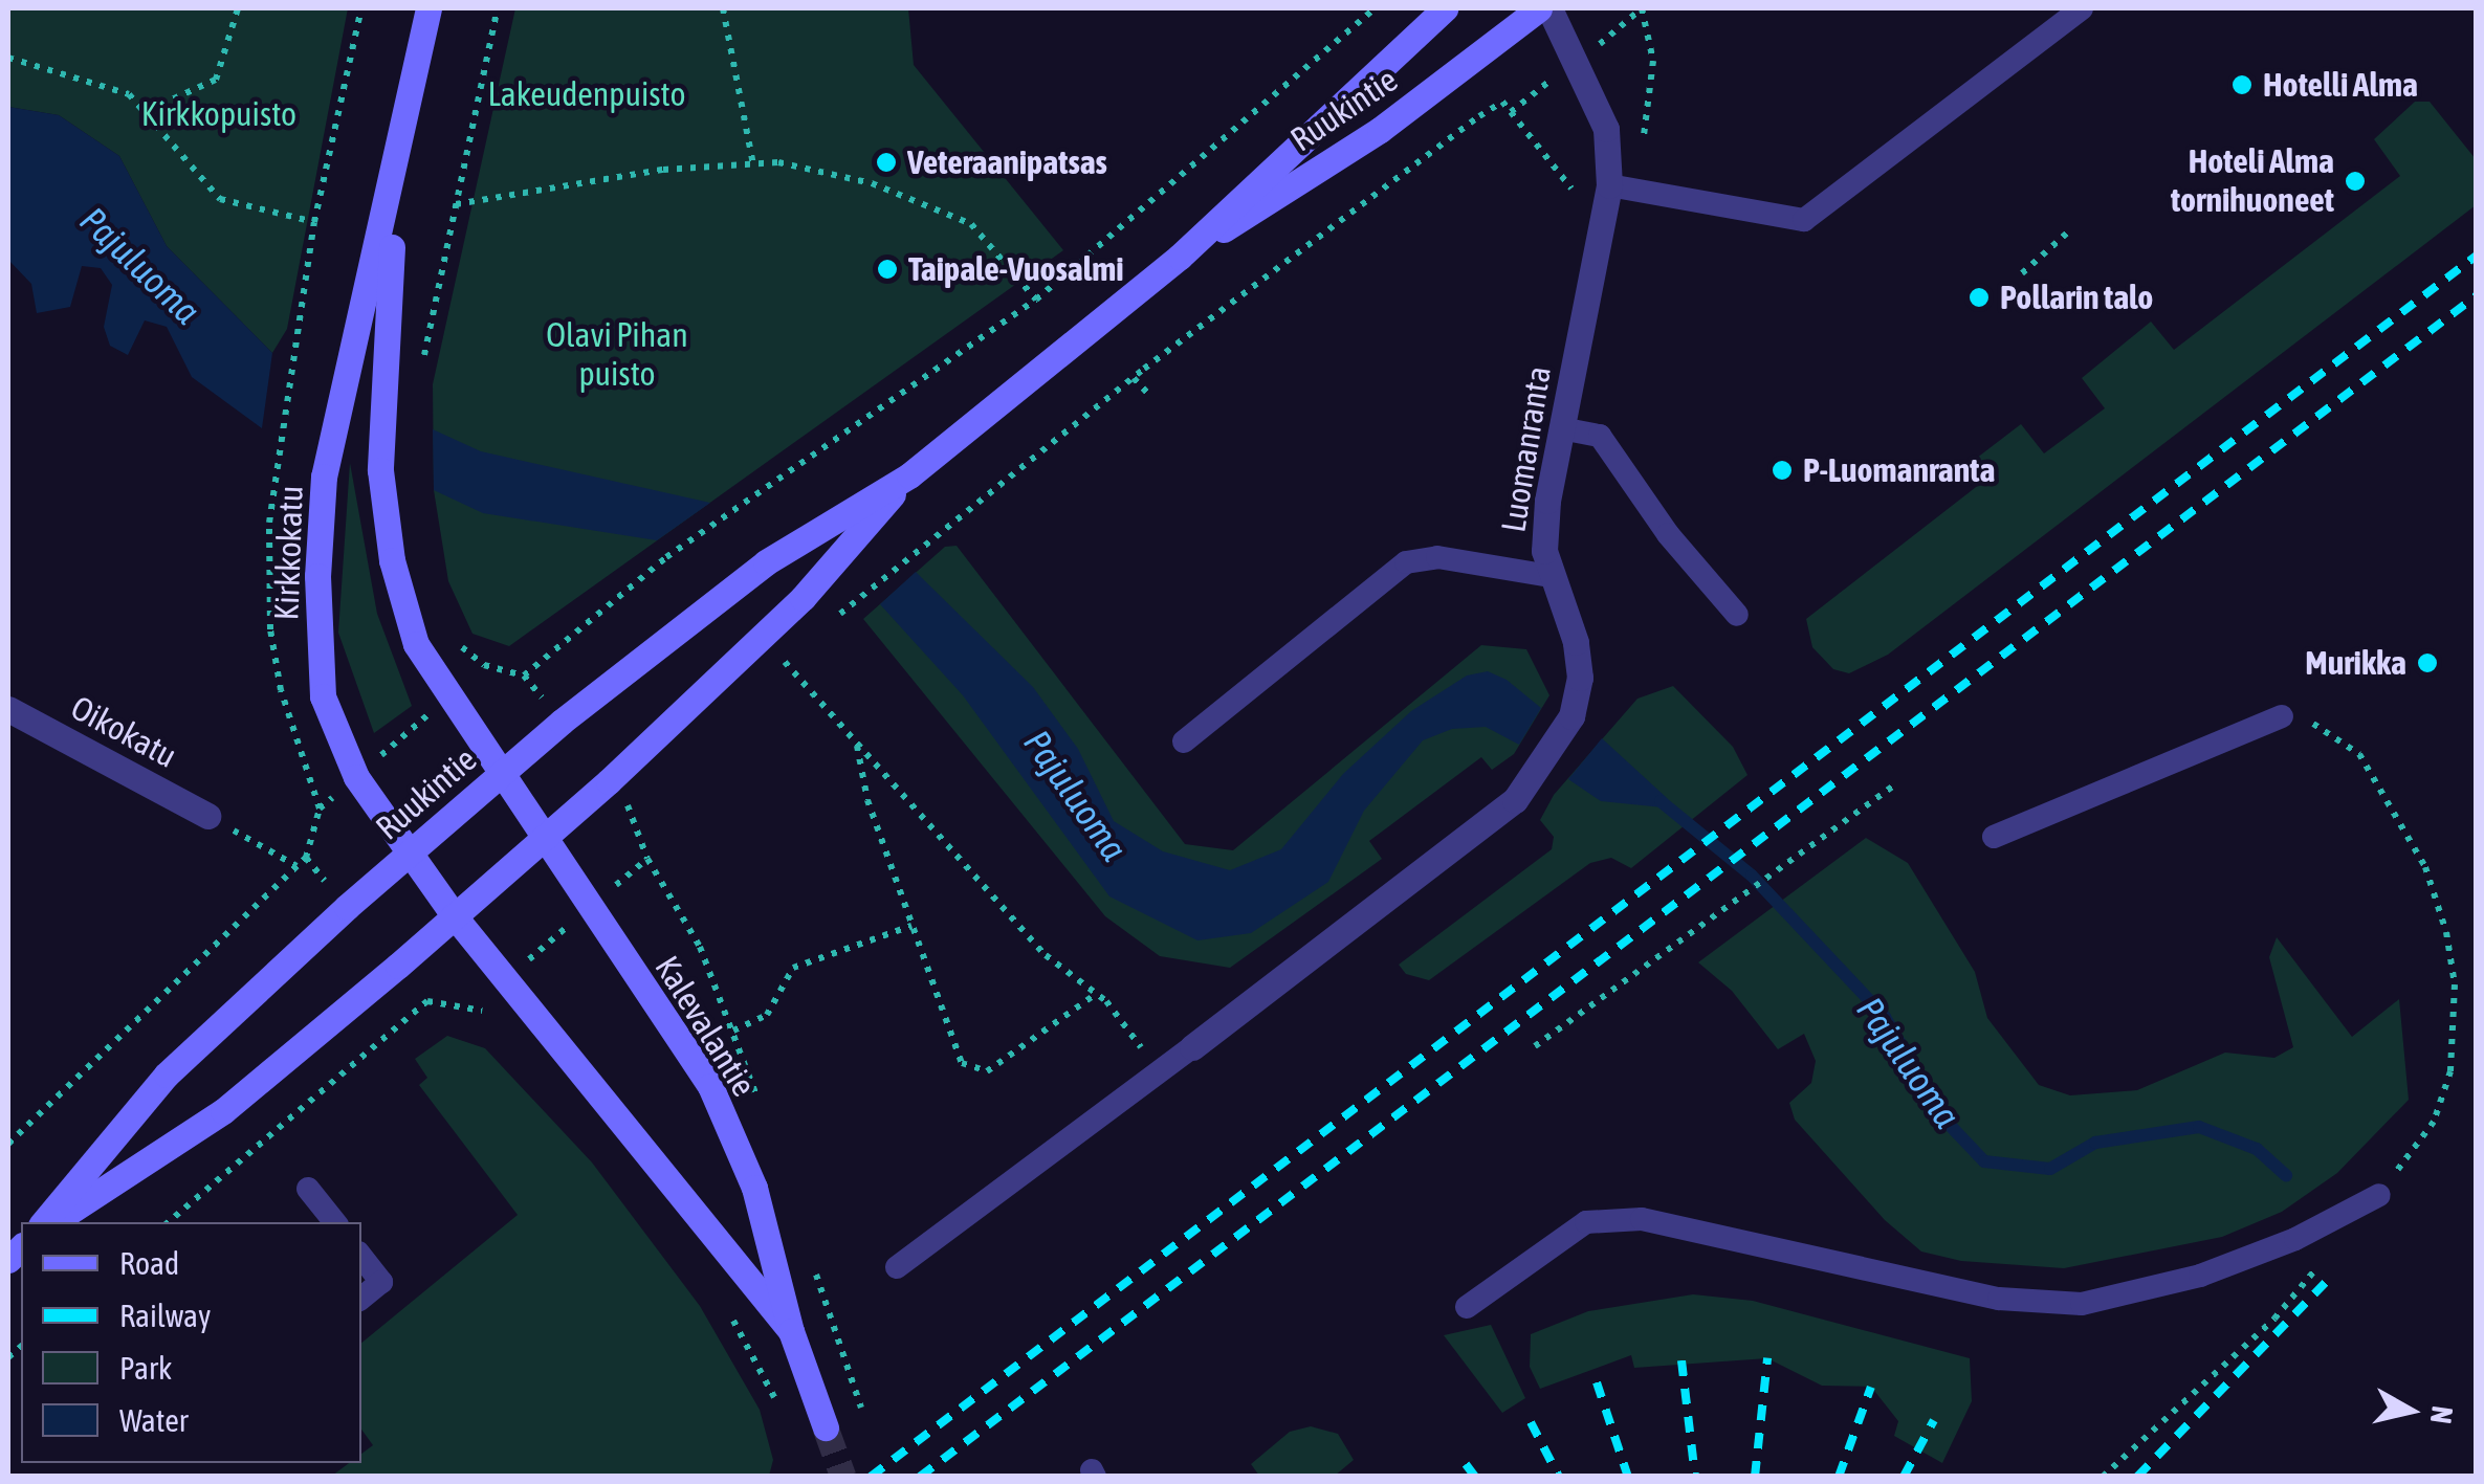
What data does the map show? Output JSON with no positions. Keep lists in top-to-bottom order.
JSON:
{
  "streets": {
    "main road": ["Ruukintie", "Kirkkokatu", "Kalevalantie"],
    "street": ["Luomanranta", "Oikokatu"]
  },
  "crossings": [
    ["Ruukintie", "Kirkkokatu"],
    ["Ruukintie", "Kalevalantie"],
    ["Kirkkokatu", "Kalevalantie"]
  ],
  "water": ["Pajuluoma"],
  "parks": ["Lakeudenpuisto", "Kirkkopuisto", "Olavi Pihan puisto"],
  "places": [
    "Hotelli Alma",
    "Veteraanipatsas",
    "Hoteli Alma tornihuoneet",
    "Taipale-Vuosalmi",
    "Pollarin talo",
    "P-Luomanranta",
    "Murikka"
  ],
  "legend": [
    "Road",
    "Railway",
    "Park",
    "Water"
  ],
  "north": "right"
}
